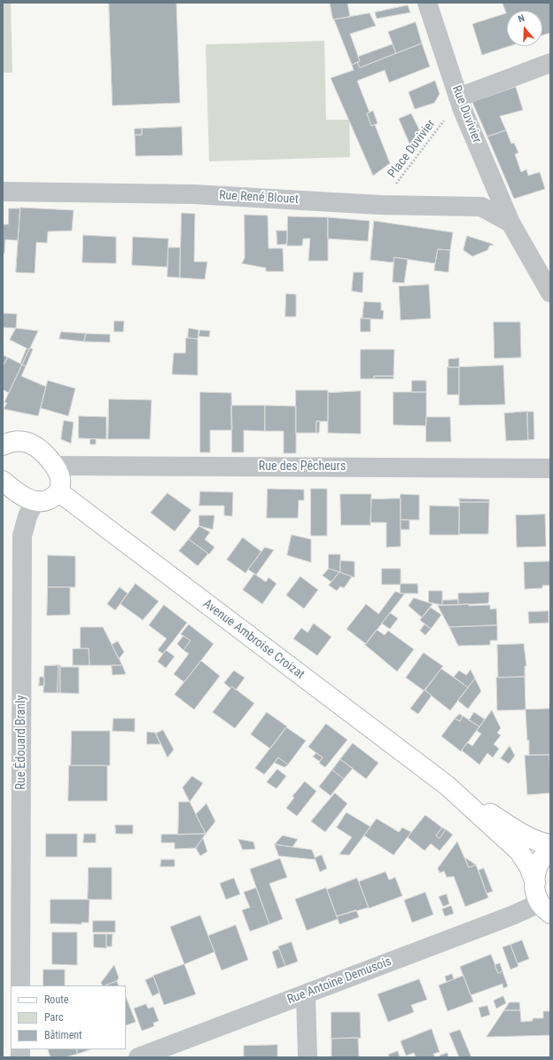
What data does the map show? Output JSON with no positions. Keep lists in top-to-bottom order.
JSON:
{
  "streets": {
    "main road": ["Avenue Ambroise Croizat"],
    "street": [
      "Rue Duvivier",
      "Rue René Blouet",
      "Rue des Pêcheurs",
      "Rue Édouard Branly",
      "Rue Antoine Demusois"
    ],
    "path": ["Place Duvivier"]
  },
  "crossings": [
    ["Rue Duvivier", "Place Duvivier"],
    ["Rue Duvivier", "Rue René Blouet"],
    ["Place Duvivier", "Rue René Blouet"]
  ],
  "legend": ["Route", "Parc", "Bâtiment"],
  "north": "top"
}
